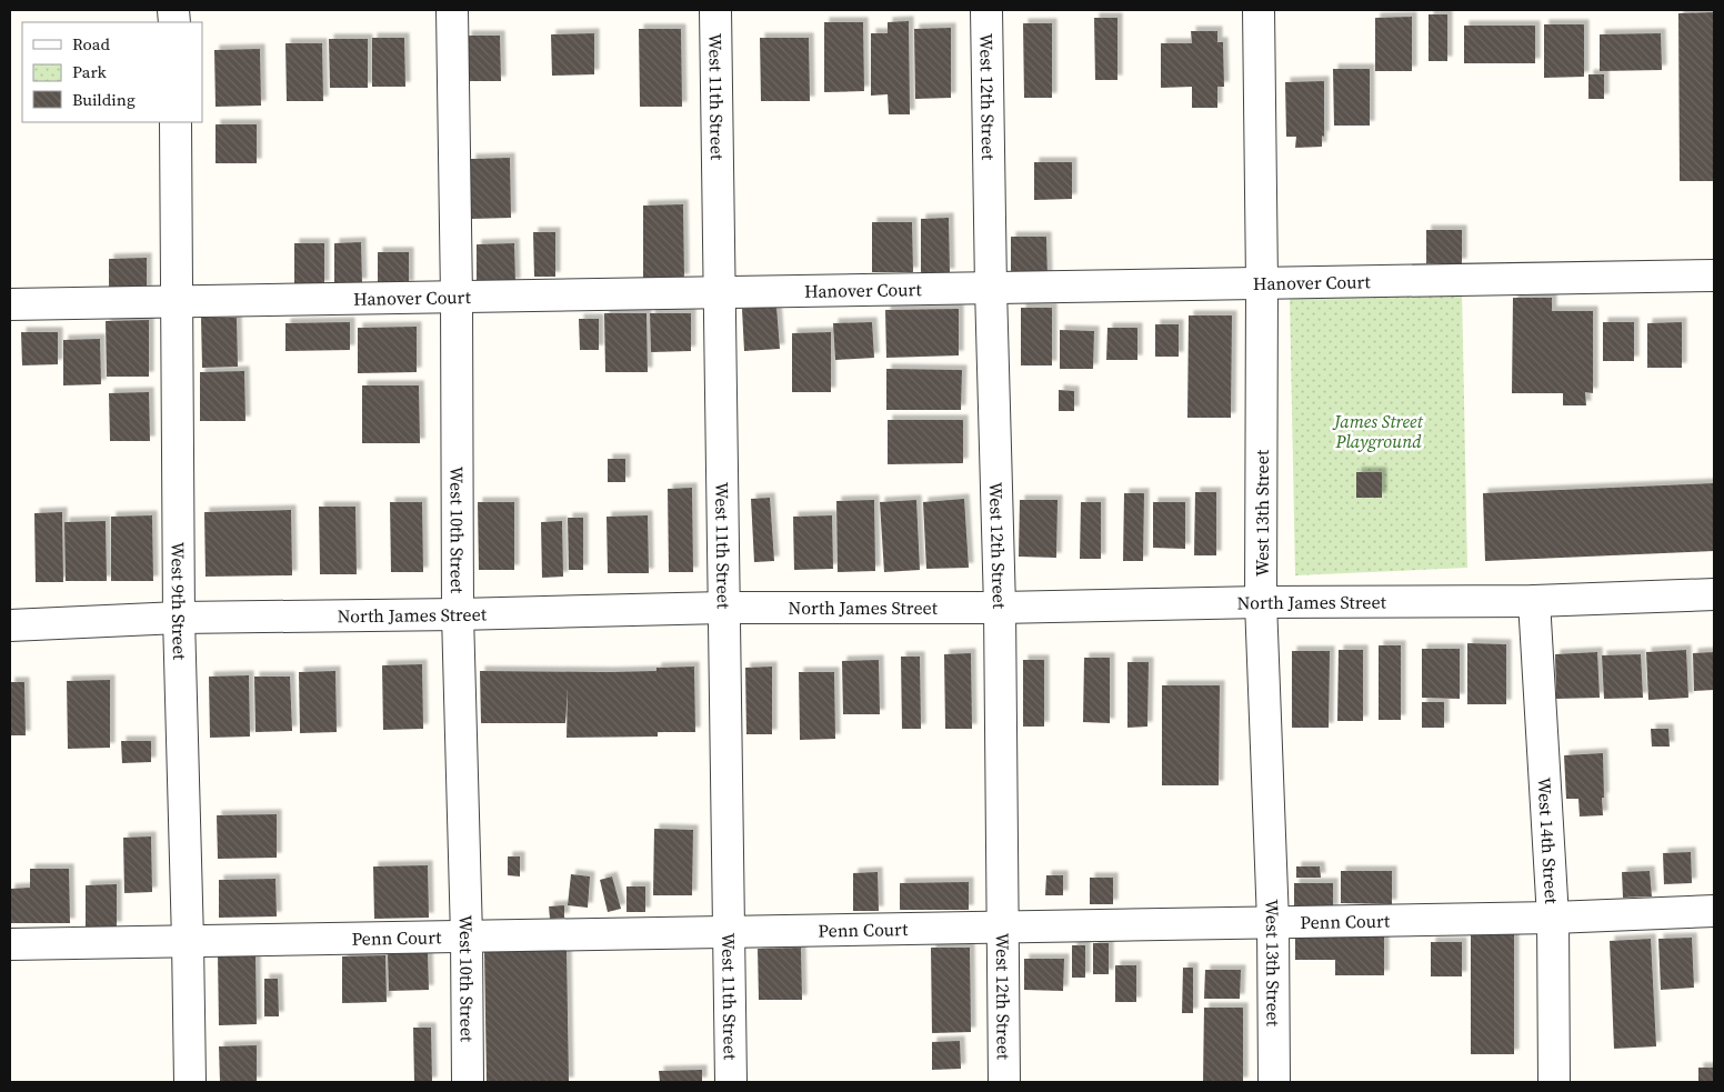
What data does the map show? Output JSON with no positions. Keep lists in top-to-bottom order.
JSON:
{
  "streets": {
    "street": [
      "West 11th Street",
      "West 12th Street",
      "Hanover Court",
      "West 13th Street",
      "West 10th Street",
      "West 9th Street",
      "North James Street",
      "West 14th Street",
      "Penn Court"
    ]
  },
  "crossings": [
    ["West 11th Street", "Hanover Court"],
    ["West 11th Street", "North James Street"],
    ["West 11th Street", "Penn Court"],
    ["West 12th Street", "Hanover Court"],
    ["West 12th Street", "North James Street"],
    ["West 12th Street", "Penn Court"],
    ["Hanover Court", "West 13th Street"],
    ["Hanover Court", "West 10th Street"],
    ["Hanover Court", "West 9th Street"],
    ["West 13th Street", "North James Street"],
    ["West 13th Street", "Penn Court"],
    ["West 10th Street", "North James Street"],
    ["West 10th Street", "Penn Court"],
    ["West 9th Street", "North James Street"],
    ["West 9th Street", "Penn Court"],
    ["North James Street", "West 14th Street"],
    ["West 14th Street", "Penn Court"]
  ],
  "parks": ["James Street Playground"],
  "legend": ["Road", "Park", "Building"]
}
